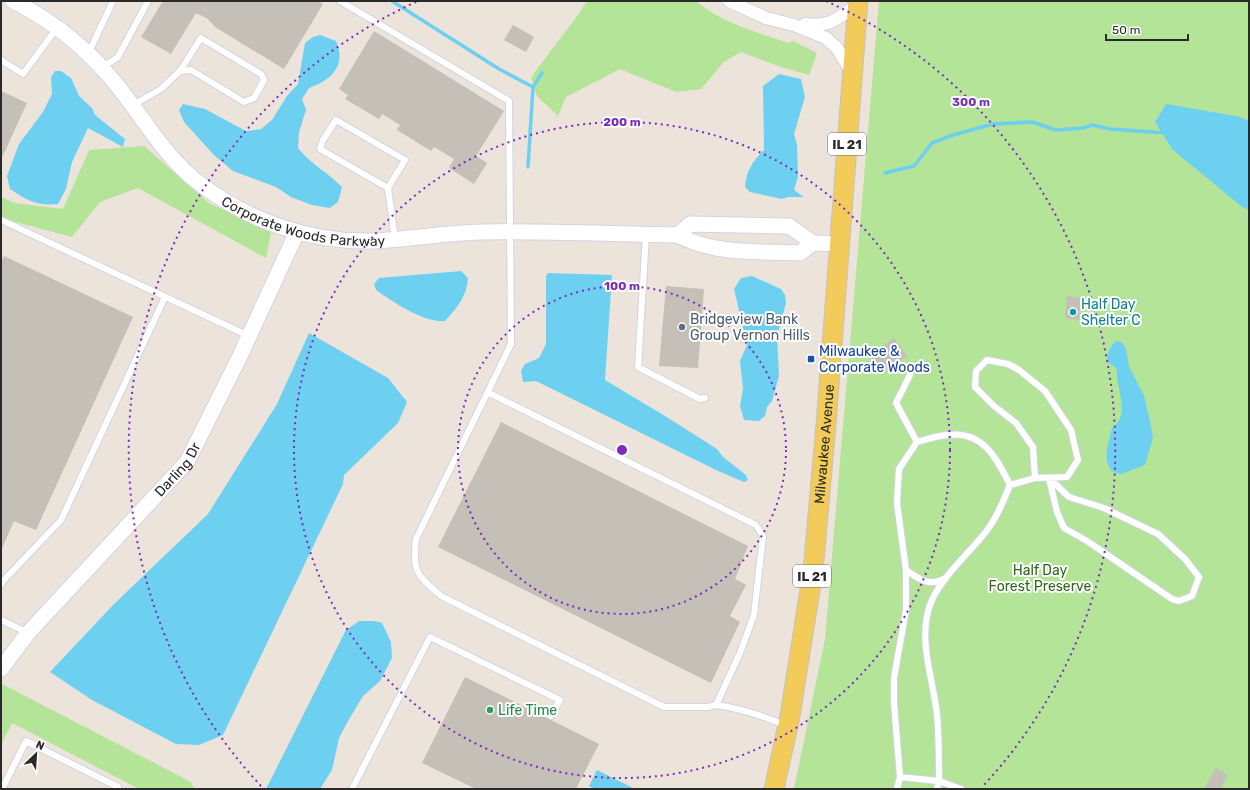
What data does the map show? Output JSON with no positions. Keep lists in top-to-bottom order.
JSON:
{
  "streets": {
    "main road": ["IL 21", "Milwaukee Avenue"],
    "street": ["Corporate Woods Parkway", "Darling Dr"]
  },
  "crossings": [
    ["Corporate Woods Parkway", "Darling Dr"]
  ],
  "parks": ["Half Day Forest Preserve"],
  "places": {
    "other": ["Half Day Shelter C", "Bridgeview Bank Group Vernon Hills", "Life Time"],
    "transit": ["Milwaukee & Corporate Woods"]
  },
  "scale_bar": "50 m",
  "north": "top right",
  "rings": ["300 m", "200 m", "100 m"]
}
